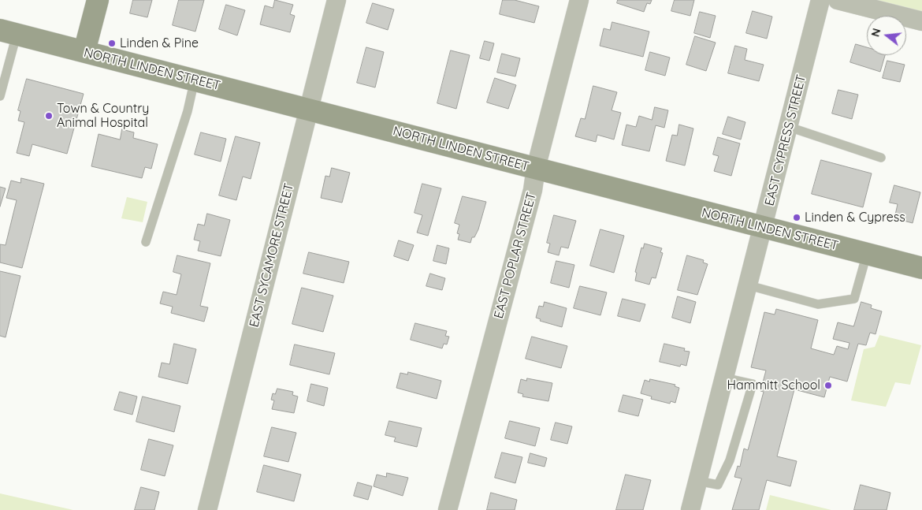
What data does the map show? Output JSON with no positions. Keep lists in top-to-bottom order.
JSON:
{
  "streets": {
    "main road": ["NORTH LINDEN STREET"],
    "street": ["EAST CYPRESS STREET", "EAST SYCAMORE STREET", "EAST POPLAR STREET"]
  },
  "crossings": [
    ["NORTH LINDEN STREET", "EAST CYPRESS STREET"],
    ["NORTH LINDEN STREET", "EAST SYCAMORE STREET"],
    ["NORTH LINDEN STREET", "EAST POPLAR STREET"]
  ],
  "places": [
    "Linden & Pine",
    "Town & Country Animal Hospital",
    "Linden & Cypress",
    "Hammitt School"
  ],
  "north": "left"
}
